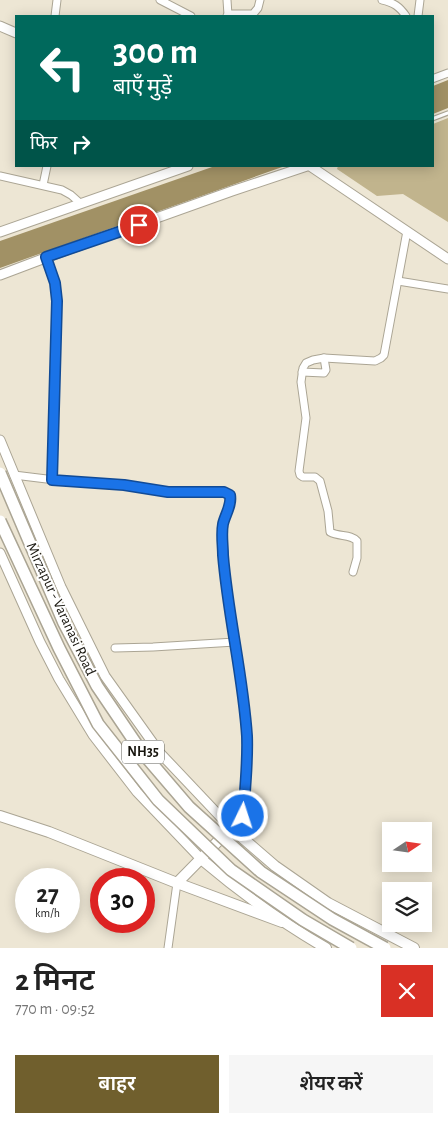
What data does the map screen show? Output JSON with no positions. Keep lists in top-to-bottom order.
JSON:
{
  "streets": {
    "highway": ["Mirzapur - Varanasi Road", "NH35"]
  },
  "north": "right",
  "page": {
    "turn": ["300 m", "बाएँ मुड़ें"],
    "then": "फिर",
    "speed": "27 km/h",
    "limit": "30",
    "heading": ["2 मिनट", "770 m · 09:52"],
    "buttons": ["बाहर", "शेयर करें"]
  }
}
